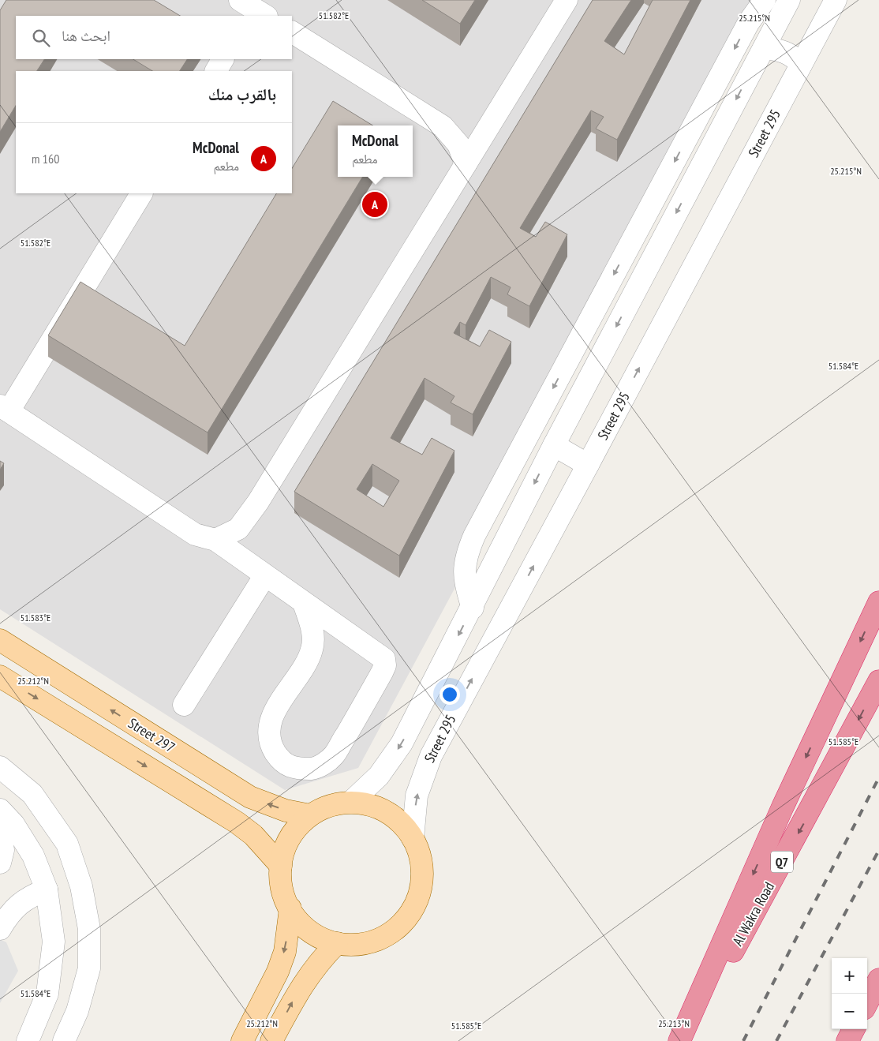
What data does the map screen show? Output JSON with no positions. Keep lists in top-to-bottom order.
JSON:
{
  "streets": {
    "highway": ["Q7", "Al Wakra Road"],
    "main road": ["Street 297"],
    "street": ["Street 295"]
  },
  "page": {
    "search": "ابحث هنا",
    "heading": "بالقرب منك",
    "list": [
      {
        "mark": "A",
        "name": "McDonal",
        "note": "مطعم",
        "value": "160 m"
      }
    ],
    "popup": ["McDonal", "مطعم"],
    "pins": "A",
    "map_buttons": ["+", "−"]
  },
  "coordinates": [
    "51.582°E",
    "25.215°N",
    "51.584°E",
    "51.583°E",
    "25.212°N",
    "51.585°E",
    "25.213°N"
  ]
}
